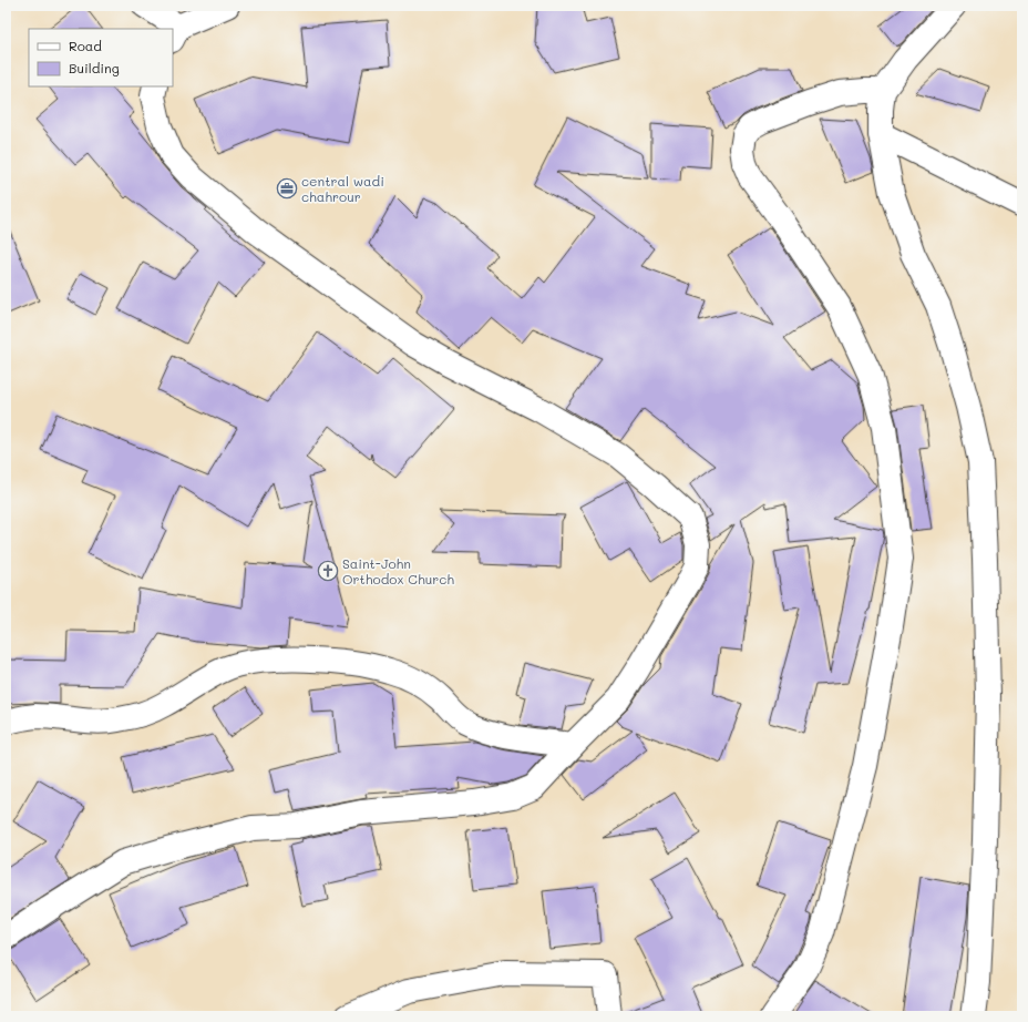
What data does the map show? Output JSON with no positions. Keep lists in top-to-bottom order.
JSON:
{
  "places": {
    "office": ["central wadi chahrour"],
    "church": ["Saint-John Orthodox Church"]
  },
  "legend": ["Road", "Building"]
}
